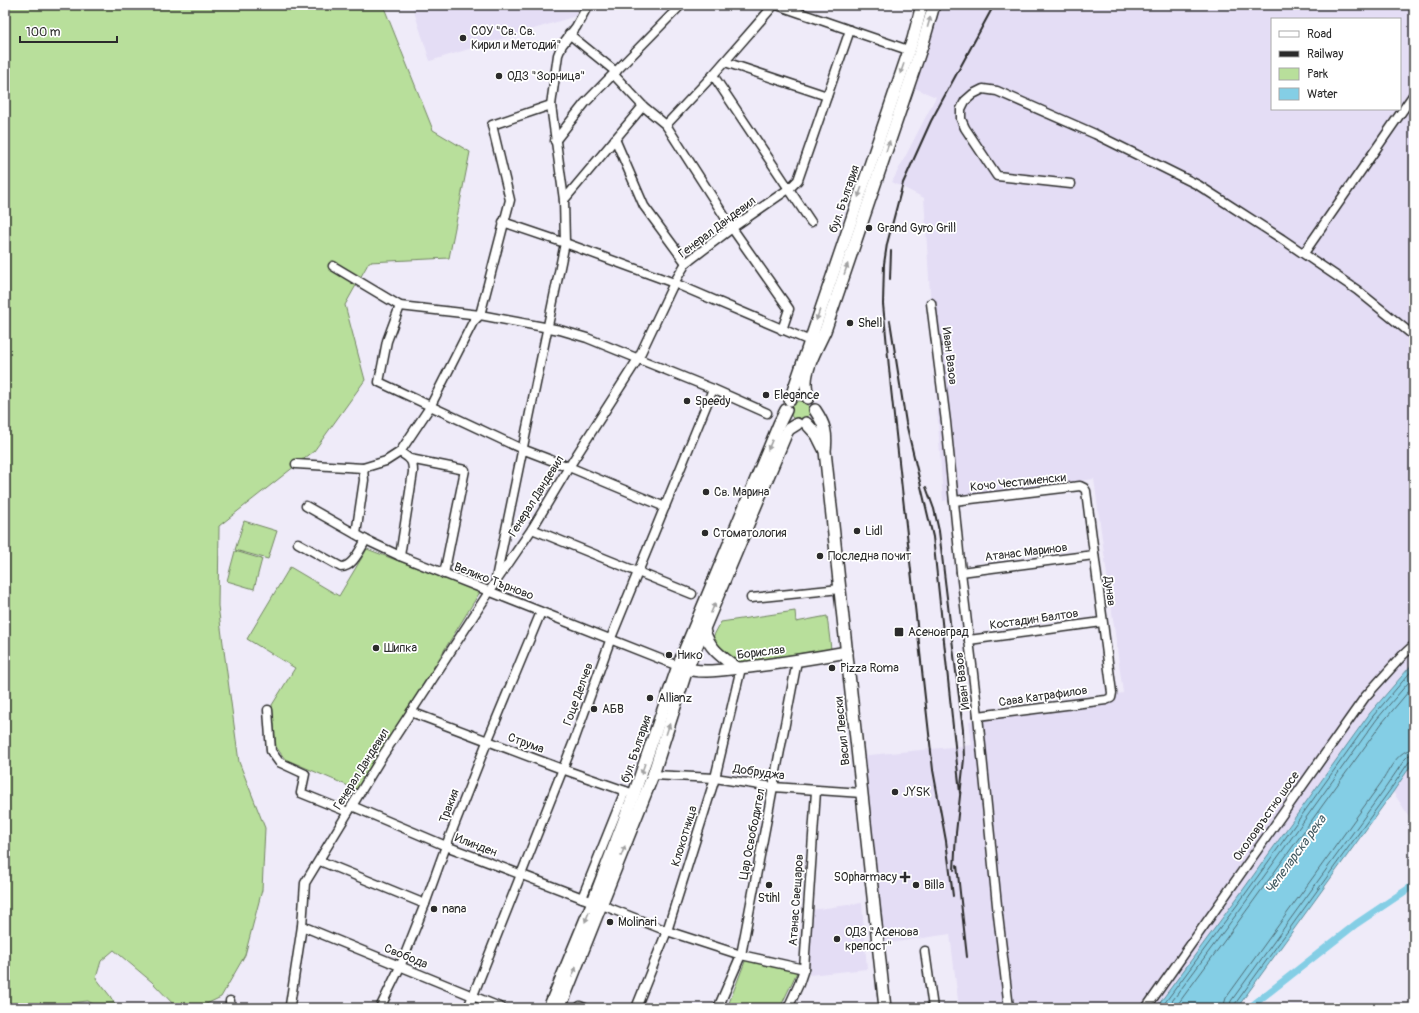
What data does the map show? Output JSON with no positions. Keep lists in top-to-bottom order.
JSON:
{
  "streets": {
    "main road": ["бул. България", "Борислав", "Васил Левски"],
    "street": [
      "Генерал Дандевил",
      "Иван Вазов",
      "Кочо Честименски",
      "Атанас Маринов",
      "Велико Търново",
      "Дунав",
      "Костадин Балтов",
      "Гоце Делчев",
      "Сава Катрафилов",
      "Струма",
      "Добруджа",
      "Тракия",
      "Околовръстно шосе",
      "Цар Освободител",
      "Клокотница",
      "Илинден",
      "Атанас Свещаров",
      "Свобода"
    ]
  },
  "crossings": [
    ["бул. България", "Велико Търново"],
    ["бул. България", "Борислав"],
    ["бул. България", "Васил Левски"],
    ["бул. България", "Струма"],
    ["бул. България", "Добруджа"],
    ["бул. България", "Илинден"],
    ["Генерал Дандевил", "Велико Търново"],
    ["Генерал Дандевил", "Струма"],
    ["Генерал Дандевил", "Илинден"],
    ["Генерал Дандевил", "Свобода"],
    ["Иван Вазов", "Кочо Честименски"],
    ["Иван Вазов", "Атанас Маринов"],
    ["Иван Вазов", "Костадин Балтов"],
    ["Иван Вазов", "Сава Катрафилов"],
    ["Кочо Честименски", "Дунав"],
    ["Атанас Маринов", "Дунав"],
    ["Велико Търново", "Борислав"],
    ["Велико Търново", "Гоце Делчев"],
    ["Велико Търново", "Тракия"],
    ["Дунав", "Костадин Балтов"],
    ["Дунав", "Сава Катрафилов"],
    ["Борислав", "Васил Левски"],
    ["Борислав", "Цар Освободител"],
    ["Борислав", "Клокотница"],
    ["Гоце Делчев", "Струма"],
    ["Гоце Делчев", "Илинден"],
    ["Гоце Делчев", "Свобода"],
    ["Васил Левски", "Добруджа"],
    ["Струма", "Тракия"],
    ["Добруджа", "Цар Освободител"],
    ["Добруджа", "Клокотница"],
    ["Добруджа", "Атанас Свещаров"],
    ["Тракия", "Илинден"],
    ["Тракия", "Свобода"],
    ["Цар Освободител", "Илинден"],
    ["Клокотница", "Илинден"],
    ["Илинден", "Атанас Свещаров"]
  ],
  "water": ["Чепеларска река"],
  "places": {
    "other": [
      "СОУ \"Св. Св. Кирил и Методий\"",
      "ОДЗ \"Зорница\"",
      "Grand Gyro Grill",
      "Shell",
      "Elegance",
      "Speedy",
      "Св. Марина",
      "Lidl",
      "Стоматология",
      "Последна почит",
      "Шипка",
      "Нико",
      "Pizza Roma",
      "Allianz",
      "АБВ",
      "JYSK",
      "Stihl",
      "Billa",
      "nana",
      "Molinari",
      "ОДЗ \"Асенова крепост\""
    ],
    "transit": ["Асеновград"],
    "health": ["SOpharmacy"]
  },
  "legend": [
    "Road",
    "Railway",
    "Park",
    "Water"
  ],
  "scale_bar": "100 m"
}
